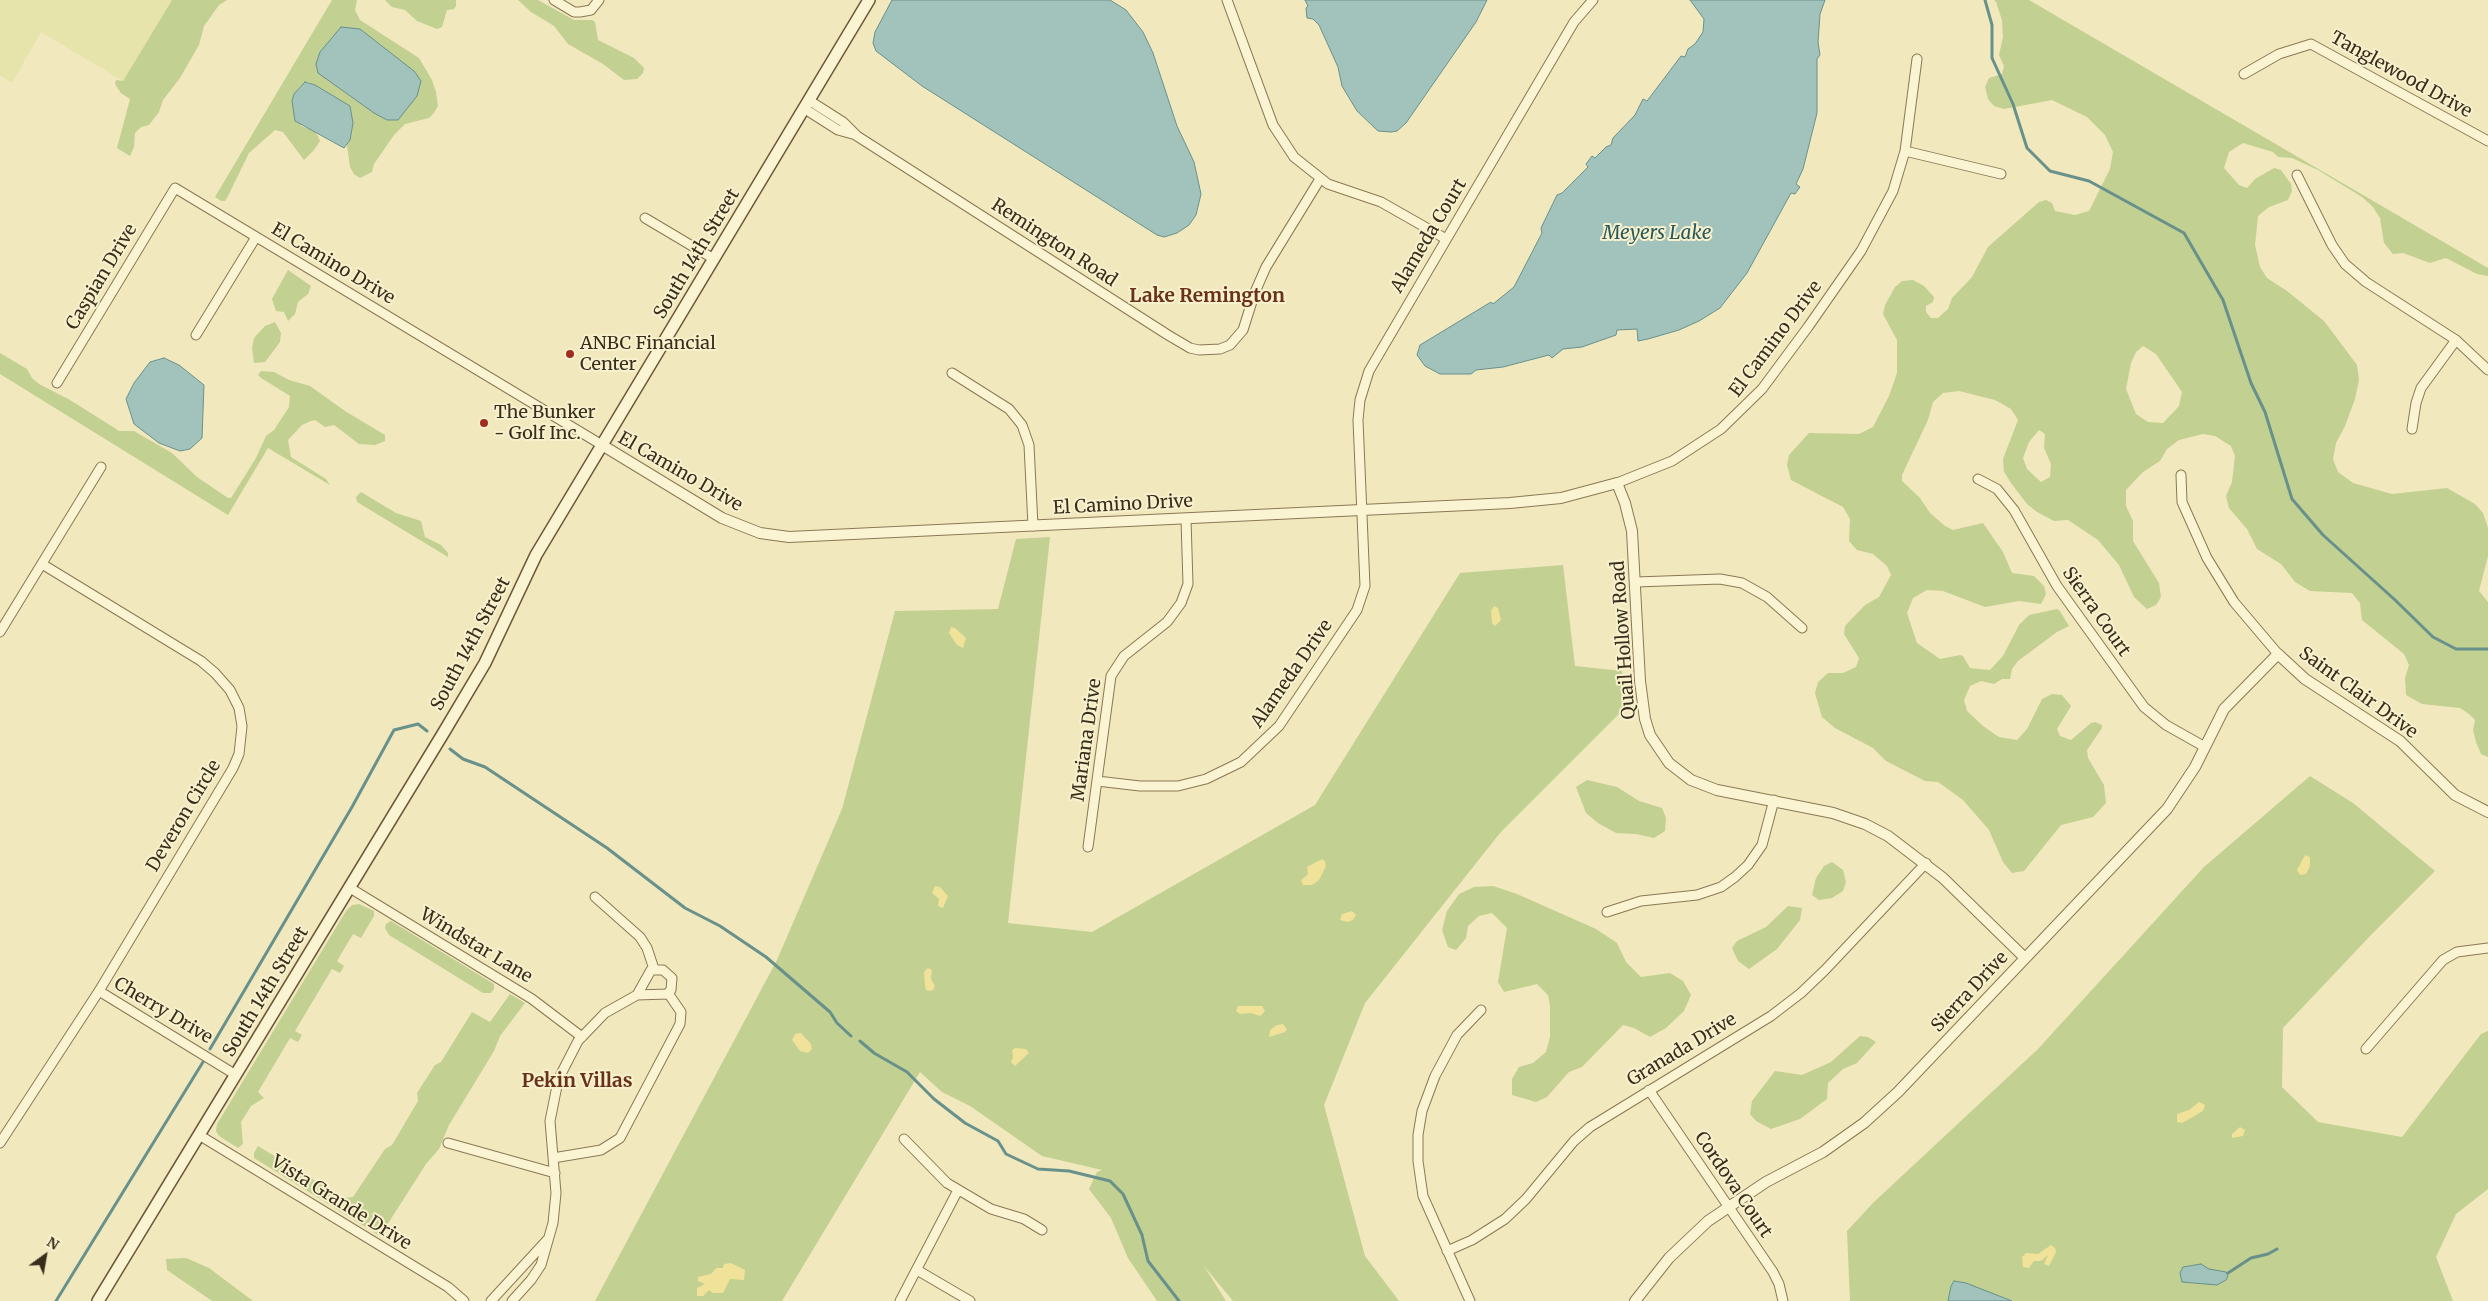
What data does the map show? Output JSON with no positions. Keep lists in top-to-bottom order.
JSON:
{
  "streets": {
    "main road": ["South 14th Street"],
    "street": [
      "Tanglewood Drive",
      "Alameda Court",
      "Remington Road",
      "El Camino Drive",
      "Caspian Drive",
      "Sierra Court",
      "Quail Hollow Road",
      "Alameda Drive",
      "Saint Clair Drive",
      "Mariana Drive",
      "Deveron Circle",
      "Windstar Lane",
      "Sierra Drive",
      "Cherry Drive",
      "Granada Drive",
      "Cordova Court",
      "Vista Grande Drive"
    ]
  },
  "crossings": [
    ["Alameda Court", "El Camino Drive"],
    ["Alameda Court", "Alameda Drive"],
    ["Remington Road", "South 14th Street"],
    ["South 14th Street", "El Camino Drive"],
    ["South 14th Street", "Windstar Lane"],
    ["South 14th Street", "Cherry Drive"],
    ["South 14th Street", "Vista Grande Drive"],
    ["El Camino Drive", "Caspian Drive"],
    ["El Camino Drive", "Quail Hollow Road"],
    ["El Camino Drive", "Alameda Drive"],
    ["El Camino Drive", "Mariana Drive"],
    ["Sierra Court", "Sierra Drive"],
    ["Quail Hollow Road", "Sierra Drive"],
    ["Quail Hollow Road", "Granada Drive"],
    ["Alameda Drive", "Mariana Drive"],
    ["Saint Clair Drive", "Sierra Drive"],
    ["Deveron Circle", "Cherry Drive"],
    ["Sierra Drive", "Cordova Court"],
    ["Granada Drive", "Cordova Court"]
  ],
  "districts": ["Lake Remington", "Pekin Villas"],
  "water": ["Meyers Lake"],
  "places": ["ANBC Financial Center", "The Bunker - Golf Inc."],
  "north": "top right"
}
